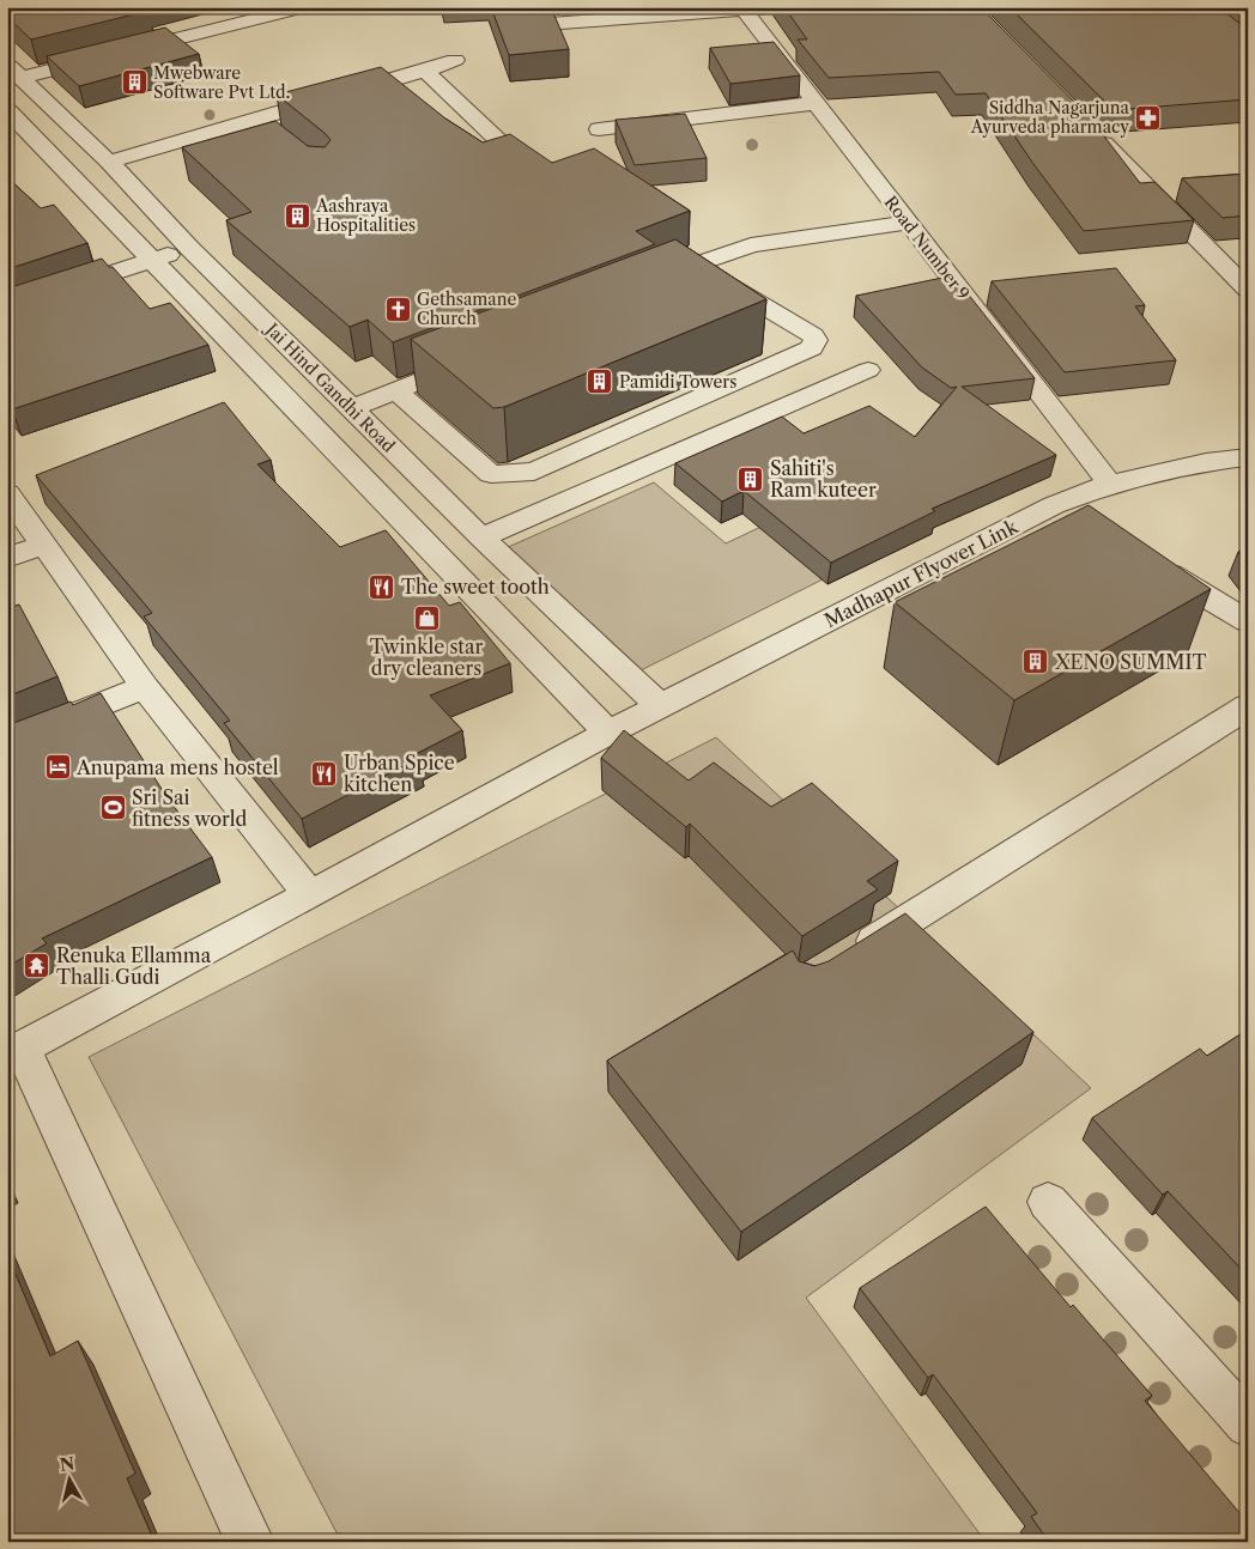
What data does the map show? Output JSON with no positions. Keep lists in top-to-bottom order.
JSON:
{
  "streets": {
    "street": ["Road Number 9", "Jai Hind Gandhi Road", "Madhapur Flyover Link"]
  },
  "crossings": [
    ["Road Number 9", "Madhapur Flyover Link"],
    ["Jai Hind Gandhi Road", "Madhapur Flyover Link"]
  ],
  "places": {
    "building": [
      "Mwebware Software Pvt Ltd.",
      "Aashraya Hospitalities",
      "Pamidi Towers",
      "Sahiti's Ram kuteer",
      "XENO SUMMIT"
    ],
    "pharmacy": ["Siddha Nagarjuna Ayurveda pharmacy"],
    "church": ["Gethsamane Church"],
    "restaurant": ["The sweet tooth", "Urban Spice kitchen"],
    "shop": ["Twinkle star dry cleaners"],
    "hotel": ["Anupama mens hostel"],
    "sports": ["Sri Sai fitness world"],
    "temple": ["Renuka Ellamma Thalli Gudi"]
  },
  "north": "top"
}
